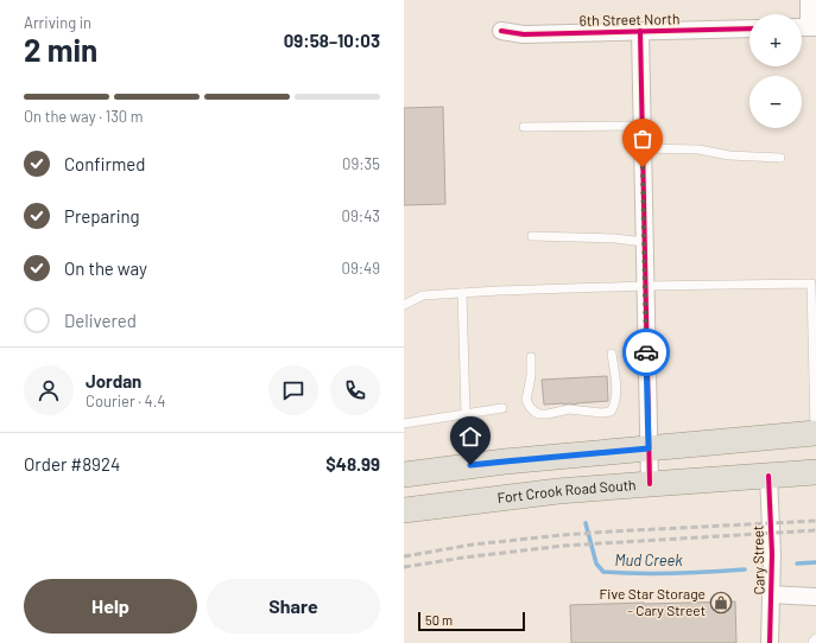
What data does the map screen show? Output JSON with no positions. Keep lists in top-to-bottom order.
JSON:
{
  "streets": {
    "main road": ["Fort Crook Road South"],
    "street": ["6th Street North", "Cary Street"]
  },
  "crossings": [
    ["Fort Crook Road South", "Cary Street"]
  ],
  "water": ["Mud Creek"],
  "places": {
    "shop": ["Five Star Storage - Cary Street"]
  },
  "scale_bar": "50 m",
  "page": {
    "heading": ["2 min", "Arriving in", "09:58–10:03"],
    "panel": [
      "Jordan",
      "Courier · 4.4",
      "Order #8924",
      "$48.99"
    ],
    "map_buttons": ["+", "−"],
    "bar": "On the way · 130 m",
    "list": [
      ["Confirmed", "09:35"],
      ["Preparing", "09:43"],
      ["On the way", "09:49"],
      "Delivered"
    ],
    "buttons": ["Help", "Share"],
    "scale": "50 m"
  }
}
